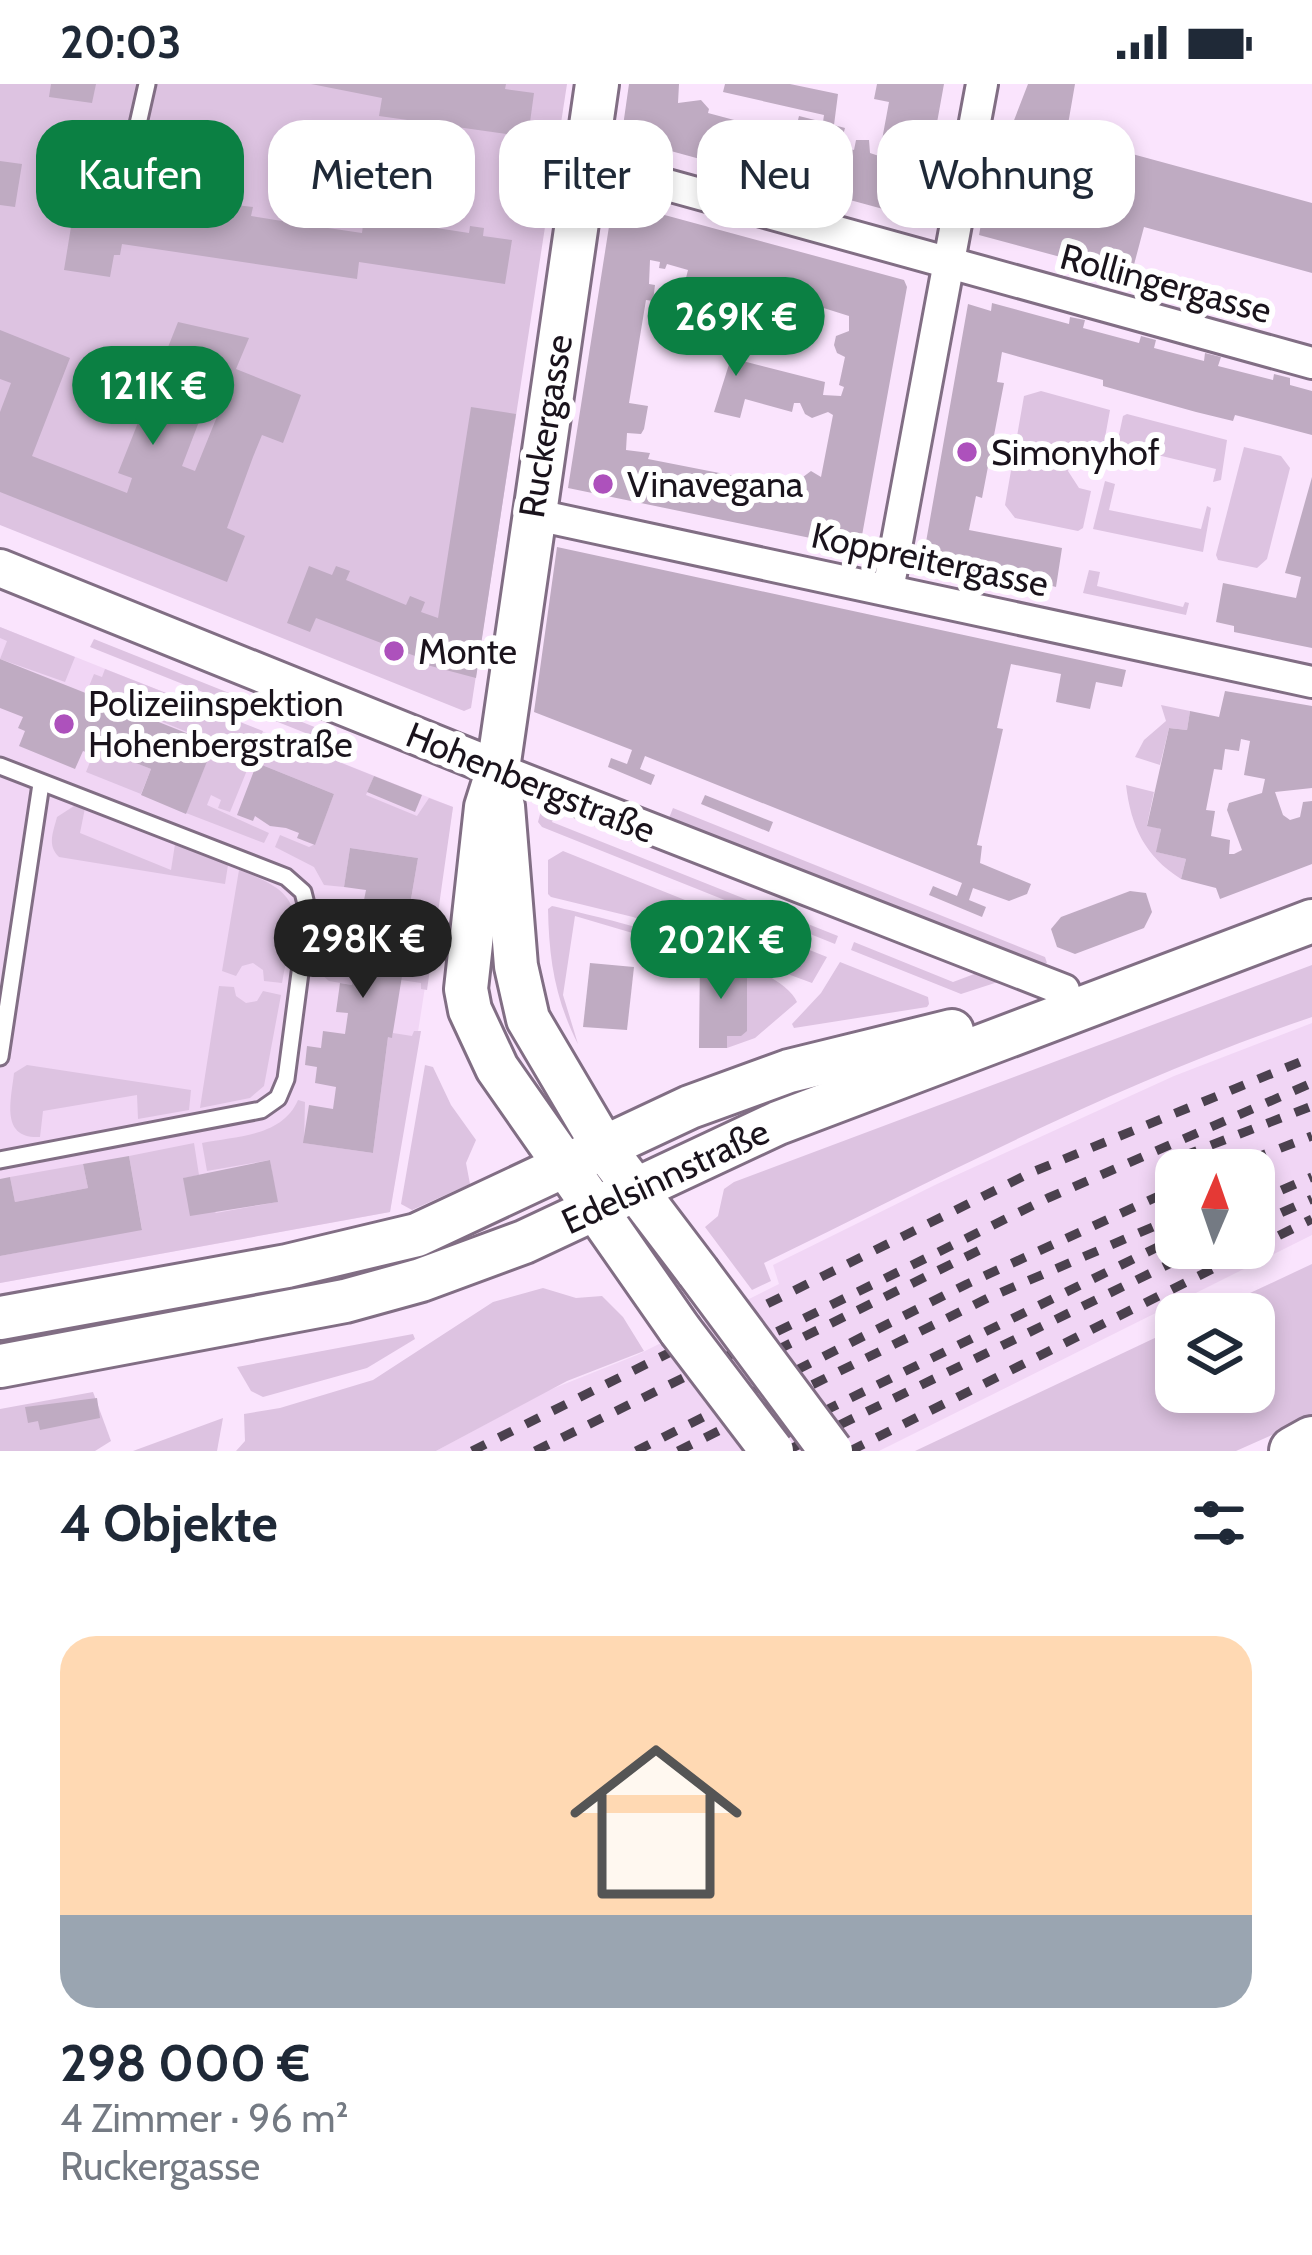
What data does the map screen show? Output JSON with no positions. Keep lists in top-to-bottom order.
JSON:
{
  "streets": {
    "main road": ["Ruckergasse", "Edelsinnstraße"],
    "street": ["Rollingergasse", "Koppreitergasse", "Hohenbergstraße"]
  },
  "crossings": [
    ["Ruckergasse", "Koppreitergasse"],
    ["Ruckergasse", "Hohenbergstraße"],
    ["Ruckergasse", "Edelsinnstraße"],
    ["Hohenbergstraße", "Edelsinnstraße"]
  ],
  "places": [
    "Simonyhof",
    "Vinavegana",
    "Monte",
    "Polizeiinspektion Hohenbergstraße"
  ],
  "north": "top",
  "page": {
    "status": "20:03",
    "chip": [
      "Kaufen",
      "Mieten",
      "Filter",
      "Neu",
      "Wohnung"
    ],
    "price": [
      "269K €",
      "121K €",
      "298K €",
      "202K €"
    ],
    "heading": "4 Objekte",
    "list": [
      {
        "name": "298 000 €",
        "note": "4 Zimmer · 96 m² · Ruckergasse"
      }
    ]
  }
}
